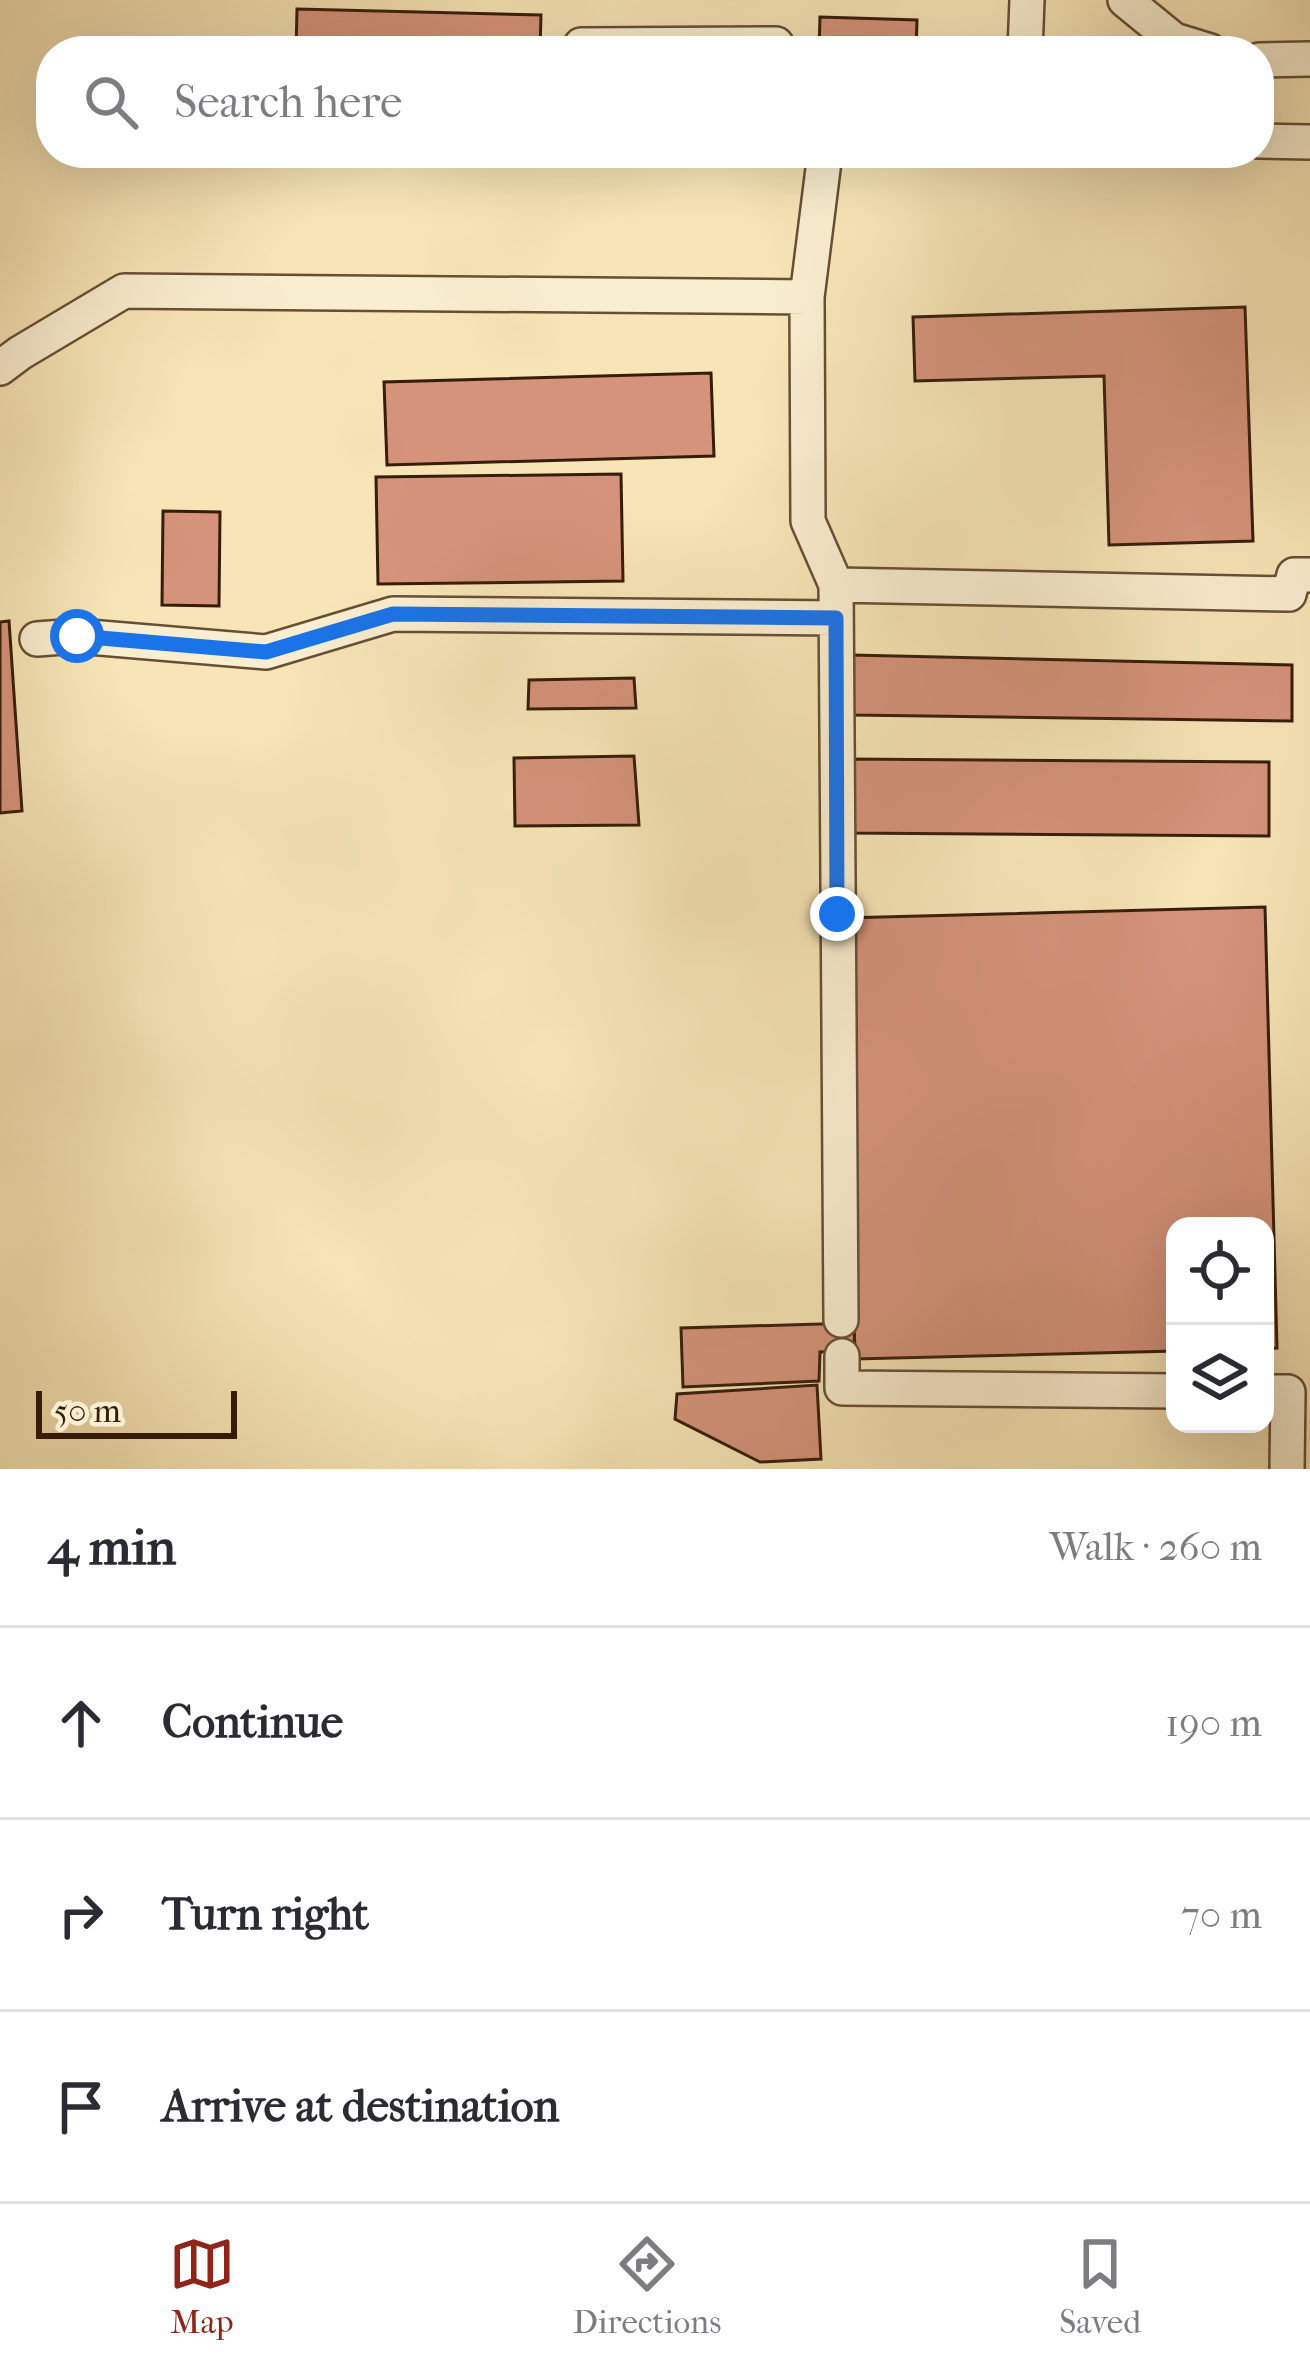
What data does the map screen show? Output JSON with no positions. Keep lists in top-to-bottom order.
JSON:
{
  "scale_bar": "50 m",
  "page": {
    "search": "Search here",
    "scale": "50 m",
    "heading": ["4 min", "Walk · 260 m"],
    "list": [
      ["Continue", "190 m"],
      ["Turn right", "70 m"],
      "Arrive at destination"
    ],
    "nav": ["Map", "Directions", "Saved"]
  }
}
